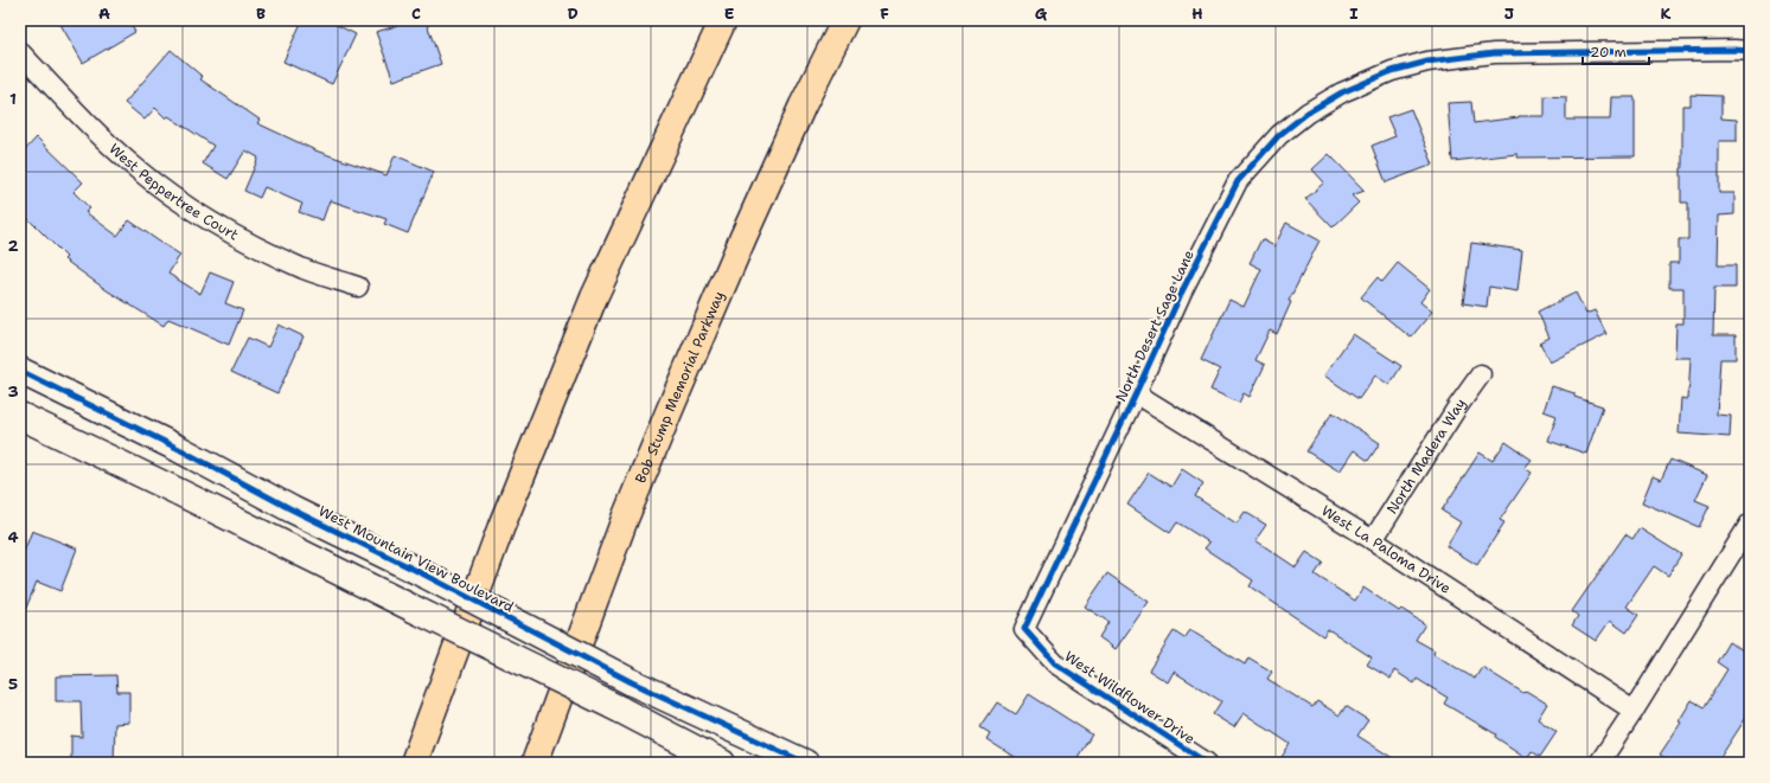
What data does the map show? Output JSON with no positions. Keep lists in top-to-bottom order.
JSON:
{
  "streets": {
    "highway": ["Bob Stump Memorial Parkway"],
    "street": [
      "West Peppertree Court",
      "North Desert Sage Lane",
      "North Madera Way",
      "West La Paloma Drive",
      "West Mountain View Boulevard",
      "West Wildflower Drive"
    ]
  },
  "crossings": [
    ["North Desert Sage Lane", "West La Paloma Drive"],
    ["North Desert Sage Lane", "West Wildflower Drive"],
    ["North Madera Way", "West La Paloma Drive"]
  ],
  "scale_bar": "20 m",
  "grid": {
    "columns": [
      "A",
      "B",
      "C",
      "D",
      "E",
      "F",
      "G",
      "H",
      "I",
      "J",
      "K"
    ],
    "rows": [
      "1",
      "2",
      "3",
      "4",
      "5"
    ]
  }
}
